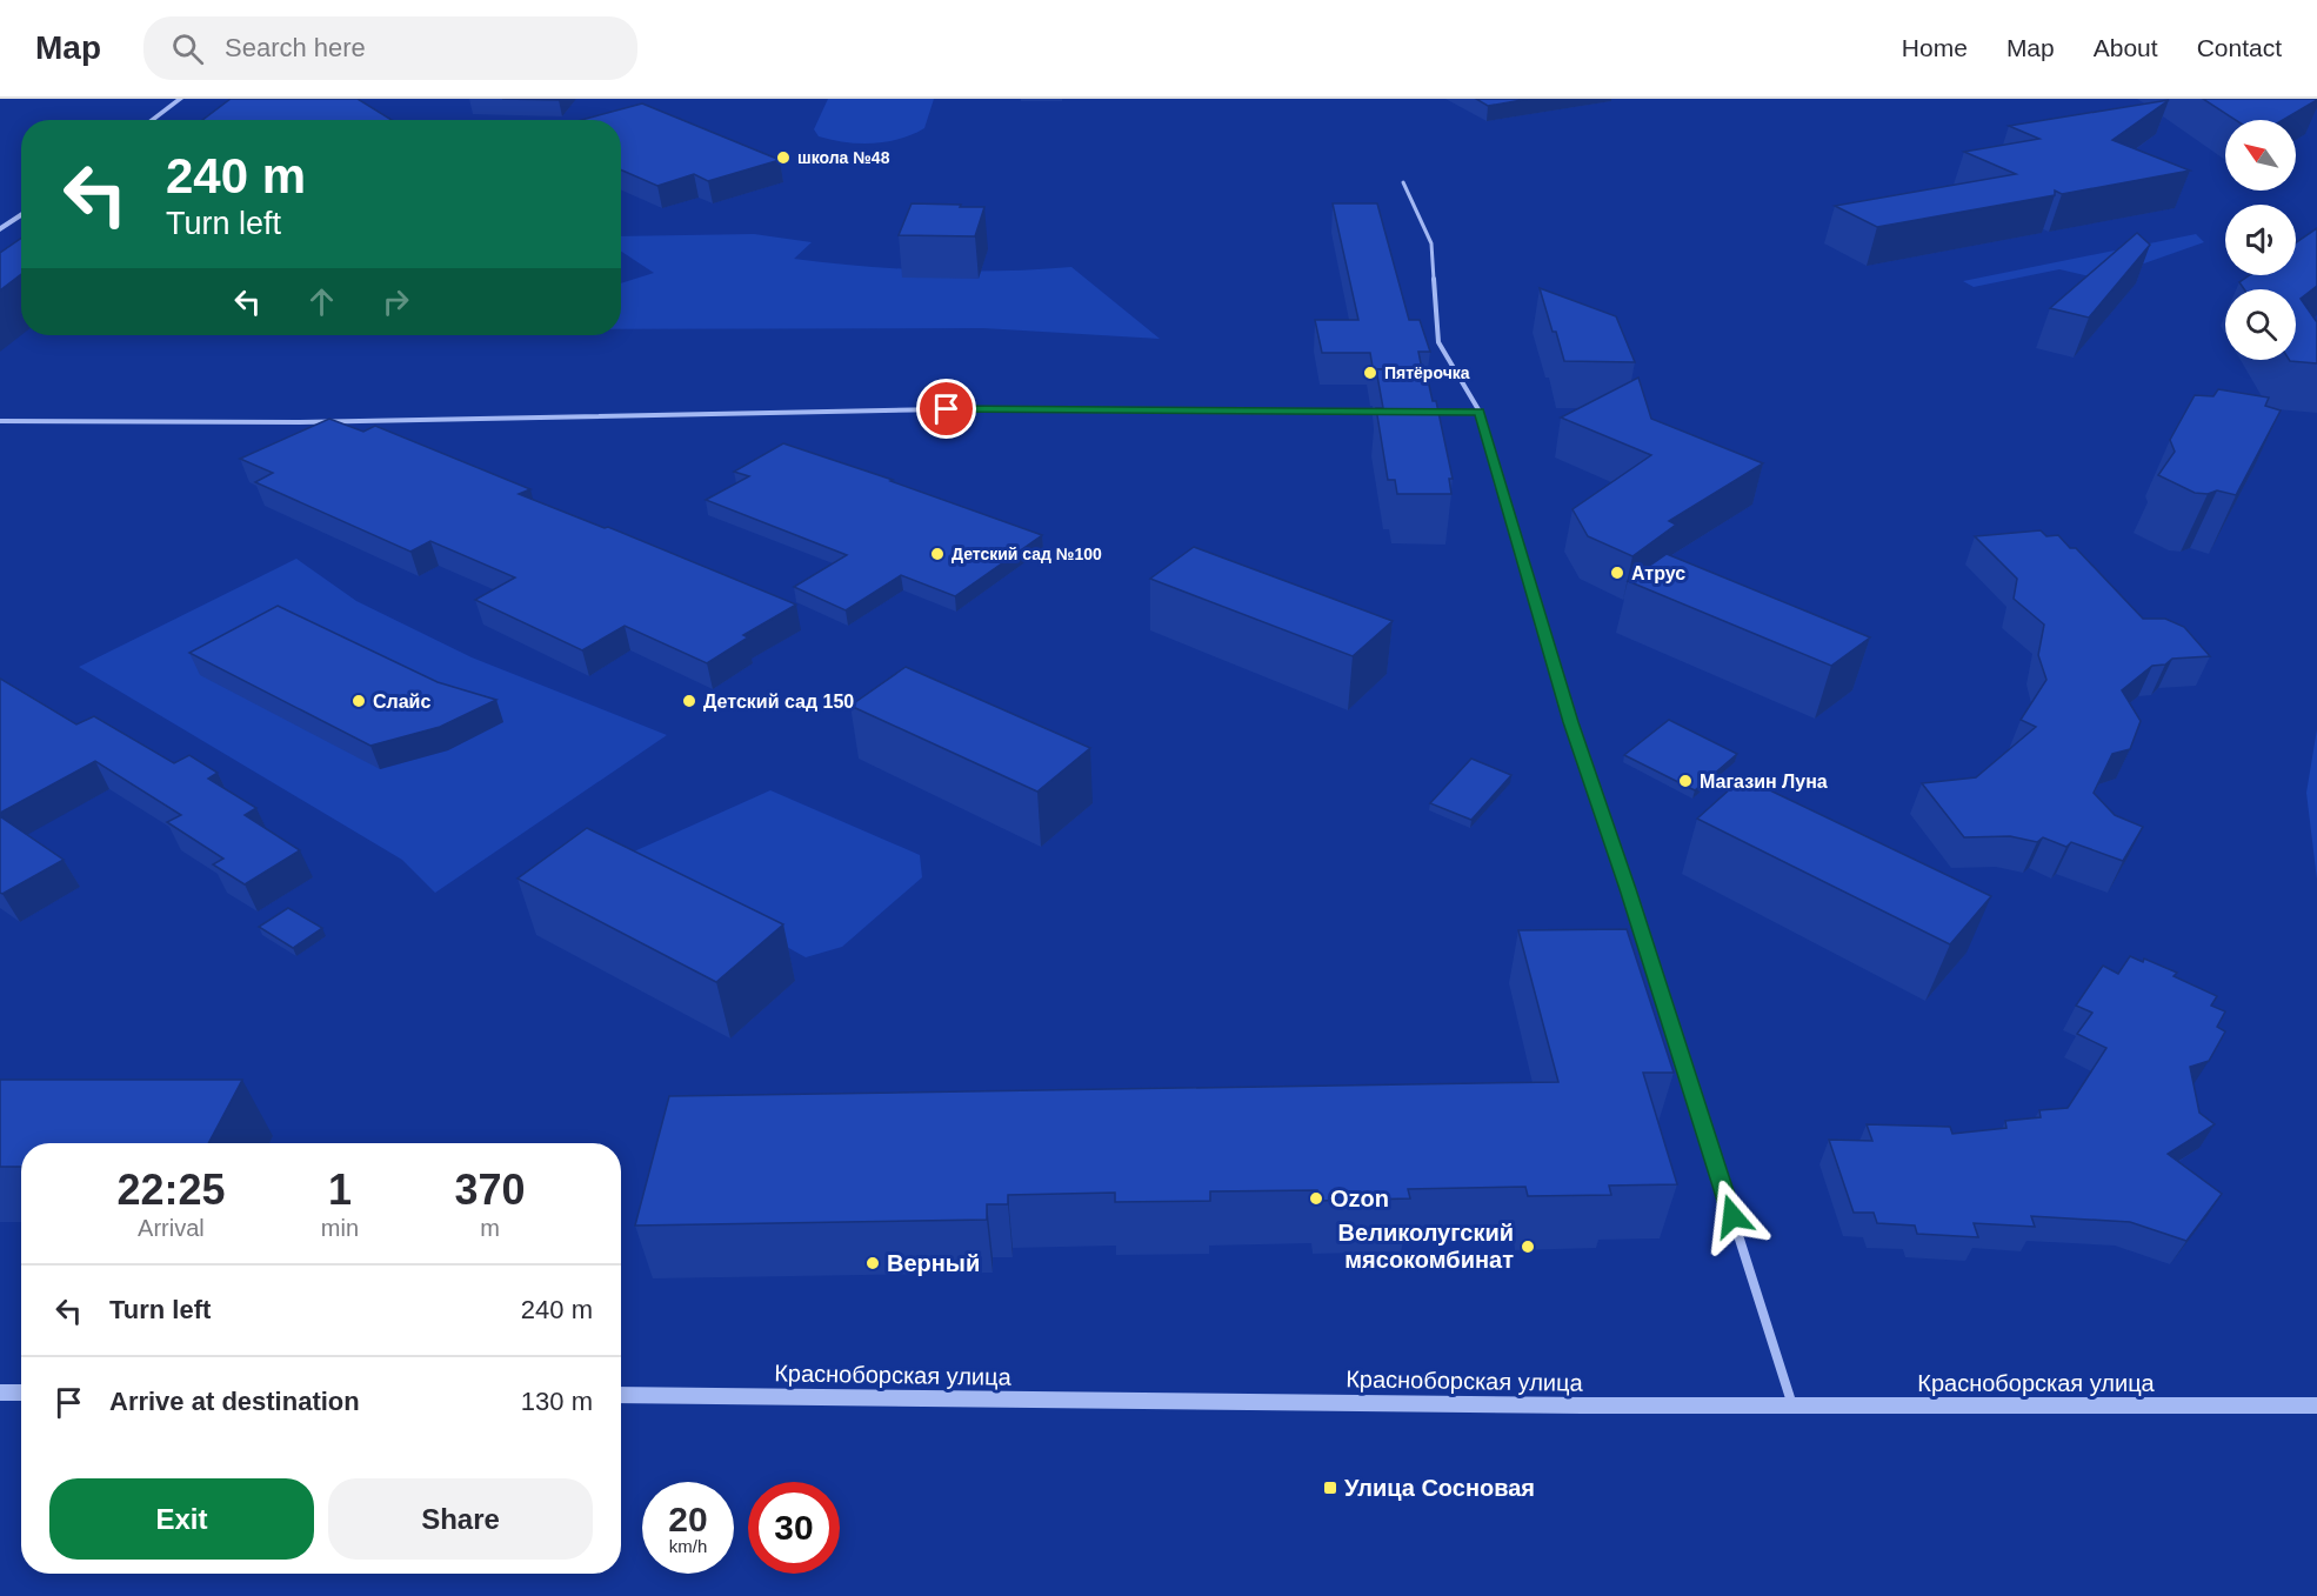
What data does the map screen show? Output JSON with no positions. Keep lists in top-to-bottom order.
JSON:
{
  "streets": {
    "street": ["Красноборская улица"]
  },
  "places": {
    "other": [
      "школа №48",
      "Пятёрочка",
      "Детский сад №100",
      "Атрус",
      "Слайс",
      "Детский сад 150",
      "Магазин Луна",
      "Ozon",
      "Великолугский мясокомбинат",
      "Верный"
    ],
    "transit": ["Улица Сосновая"]
  },
  "north": "top left",
  "page": {
    "header": "Map",
    "search": "Search here",
    "nav": [
      "Home",
      "Map",
      "About",
      "Contact"
    ],
    "turn": ["240 m", "Turn left"],
    "eta": [
      "22:25",
      "Arrival",
      "1",
      "min",
      "370",
      "m"
    ],
    "list": [
      {
        "name": "Turn left",
        "value": "240 m"
      },
      {
        "name": "Arrive at destination",
        "value": "130 m"
      }
    ],
    "buttons": ["Exit", "Share"],
    "speed": "20 km/h",
    "limit": "30"
  }
}
